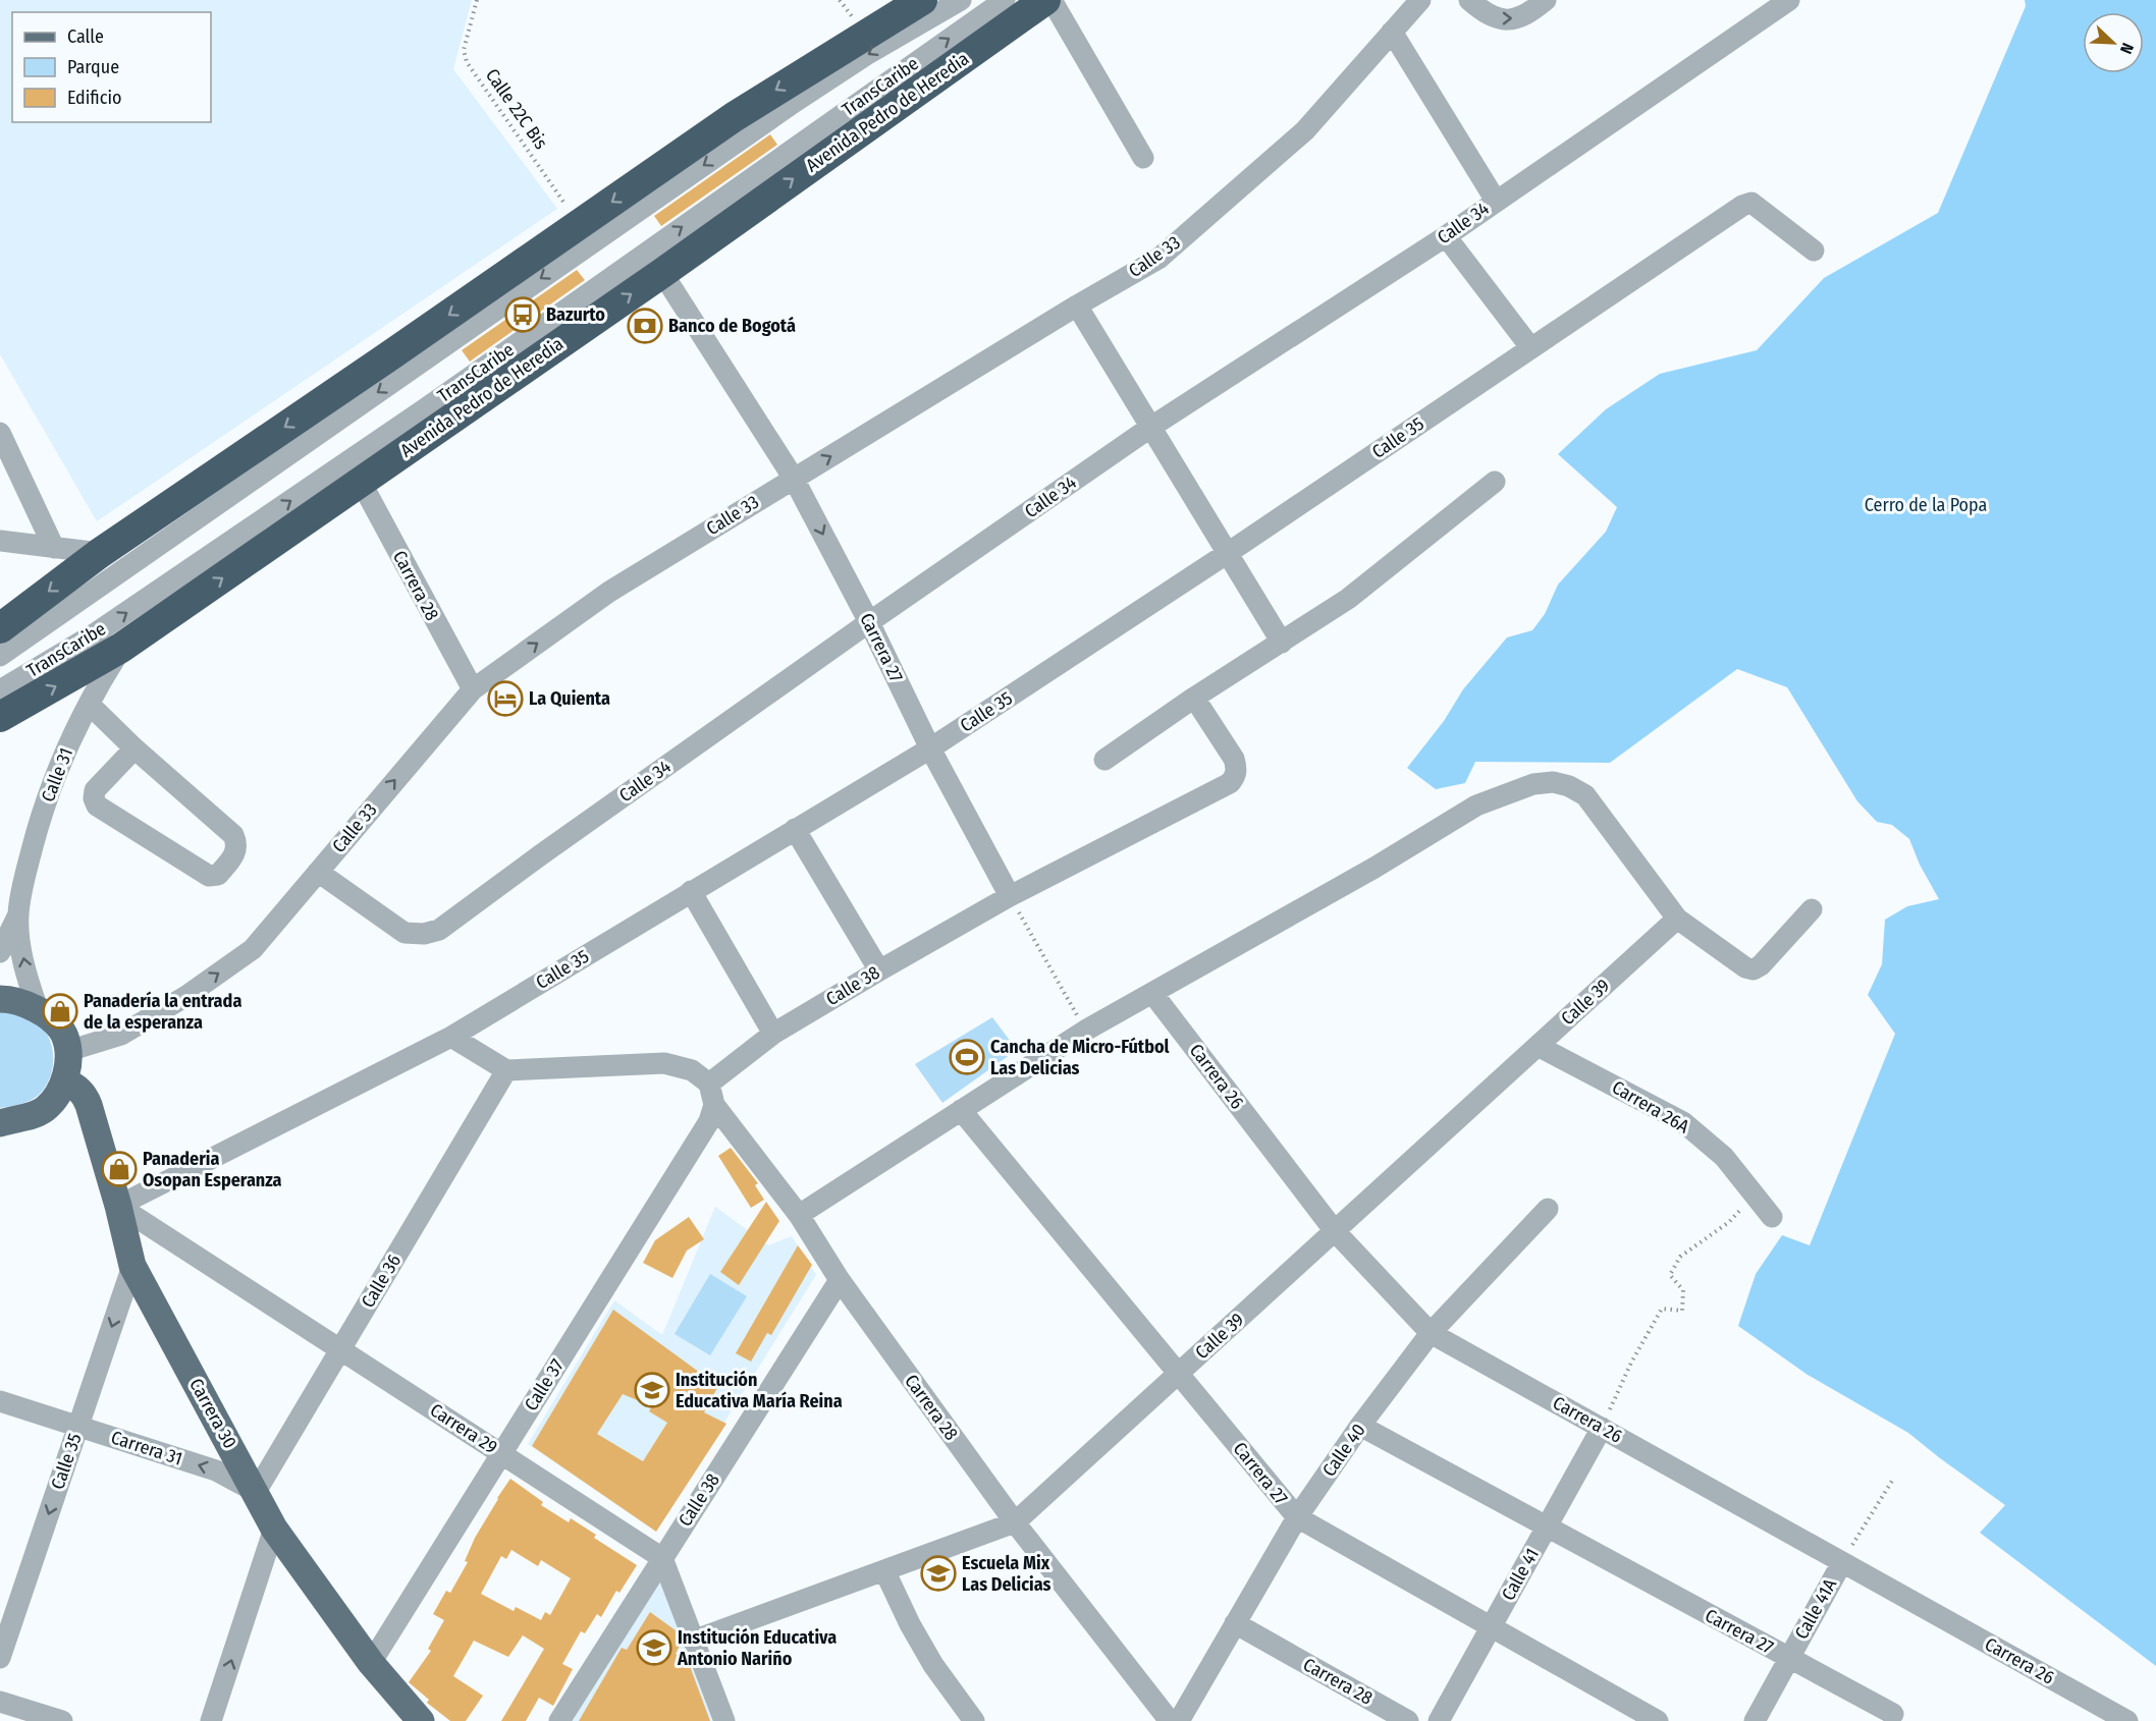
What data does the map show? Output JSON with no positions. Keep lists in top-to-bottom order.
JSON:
{
  "streets": {
    "highway": ["Avenida Pedro de Heredia"],
    "main road": ["Carrera 30"],
    "street": [
      "TransCaribe",
      "Calle 34",
      "Calle 33",
      "Calle 35",
      "Carrera 28",
      "Carrera 27",
      "Calle 31",
      "Calle 38",
      "Calle 39",
      "Carrera 26",
      "Carrera 26A",
      "Calle 36",
      "Calle 37",
      "Carrera 29",
      "Carrera 31",
      "Calle 40",
      "Calle 41",
      "Calle 41A"
    ],
    "path": ["Calle 22C Bis"]
  },
  "crossings": [
    ["Avenida Pedro de Heredia", "Carrera 28"],
    ["Avenida Pedro de Heredia", "Carrera 27"],
    ["Avenida Pedro de Heredia", "Calle 31"],
    ["Calle 34", "Calle 33"],
    ["Calle 34", "Carrera 27"],
    ["Calle 33", "Carrera 28"],
    ["Calle 33", "Carrera 27"],
    ["Calle 35", "Carrera 27"],
    ["Calle 35", "Carrera 30"],
    ["Calle 35", "Carrera 29"],
    ["Calle 35", "Carrera 31"],
    ["Carrera 28", "Calle 38"],
    ["Carrera 28", "Calle 39"],
    ["Carrera 28", "Calle 37"],
    ["Carrera 28", "Calle 40"],
    ["Carrera 27", "Calle 38"],
    ["Carrera 27", "Calle 39"],
    ["Carrera 27", "Calle 40"],
    ["Carrera 27", "Calle 41"],
    ["Carrera 27", "Calle 41A"],
    ["Calle 38", "Carrera 29"],
    ["Calle 39", "Carrera 26"],
    ["Calle 39", "Carrera 26A"],
    ["Carrera 26", "Calle 40"],
    ["Carrera 26", "Calle 41"],
    ["Carrera 26", "Calle 41A"],
    ["Calle 36", "Carrera 30"],
    ["Calle 36", "Carrera 29"],
    ["Calle 36", "Carrera 31"],
    ["Calle 37", "Carrera 30"],
    ["Calle 37", "Carrera 29"],
    ["Carrera 30", "Carrera 29"],
    ["Carrera 30", "Carrera 31"]
  ],
  "one_way": ["Calle 33", "Carrera 31"],
  "parks": ["Cerro de la Popa"],
  "places": {
    "bus stop": ["Bazurto"],
    "bank": ["Banco de Bogotá"],
    "hotel": ["La Quienta"],
    "shop": ["Panadería la entrada de la esperanza", "Panaderia Osopan Esperanza"],
    "sports": ["Cancha de Micro-Fútbol Las Delicias"],
    "school or university": ["Institución Educativa María Reina", "Escuela Mix Las Delicias", "Institución Educativa Antonio Nariño"]
  },
  "legend": ["Calle", "Parque", "Edificio"],
  "north": "bottom right"
}
